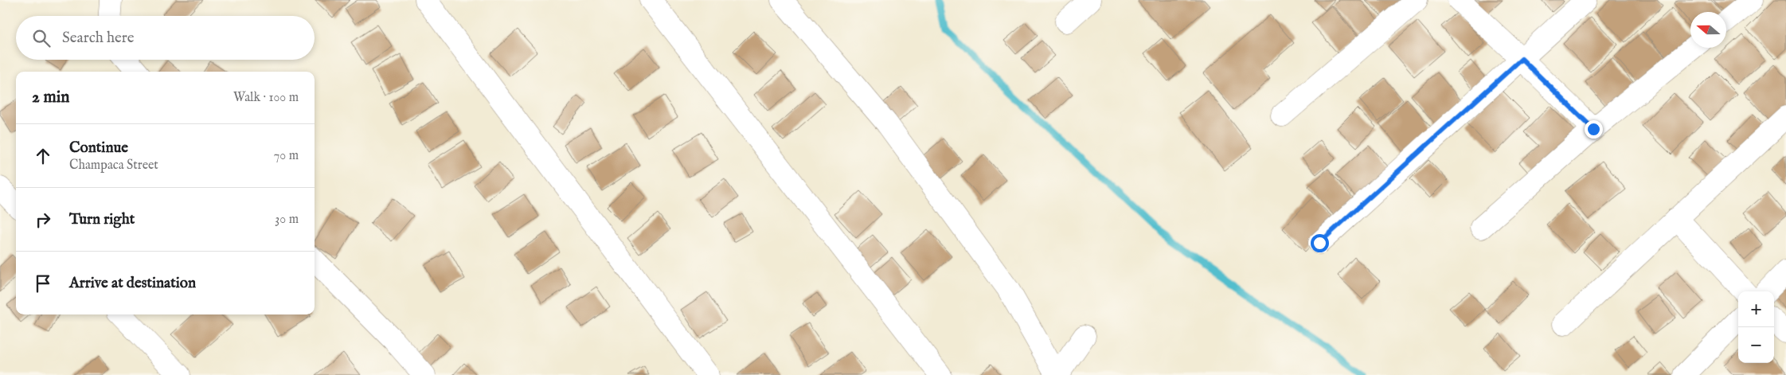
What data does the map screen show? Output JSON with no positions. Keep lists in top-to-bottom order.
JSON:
{
  "north": "left",
  "page": {
    "search": "Search here",
    "heading": ["2 min", "Walk · 100 m"],
    "list": [
      ["Continue", "Champaca Street", "70 m"],
      ["Turn right", "30 m"],
      "Arrive at destination"
    ],
    "map_buttons": ["+", "−"]
  }
}
